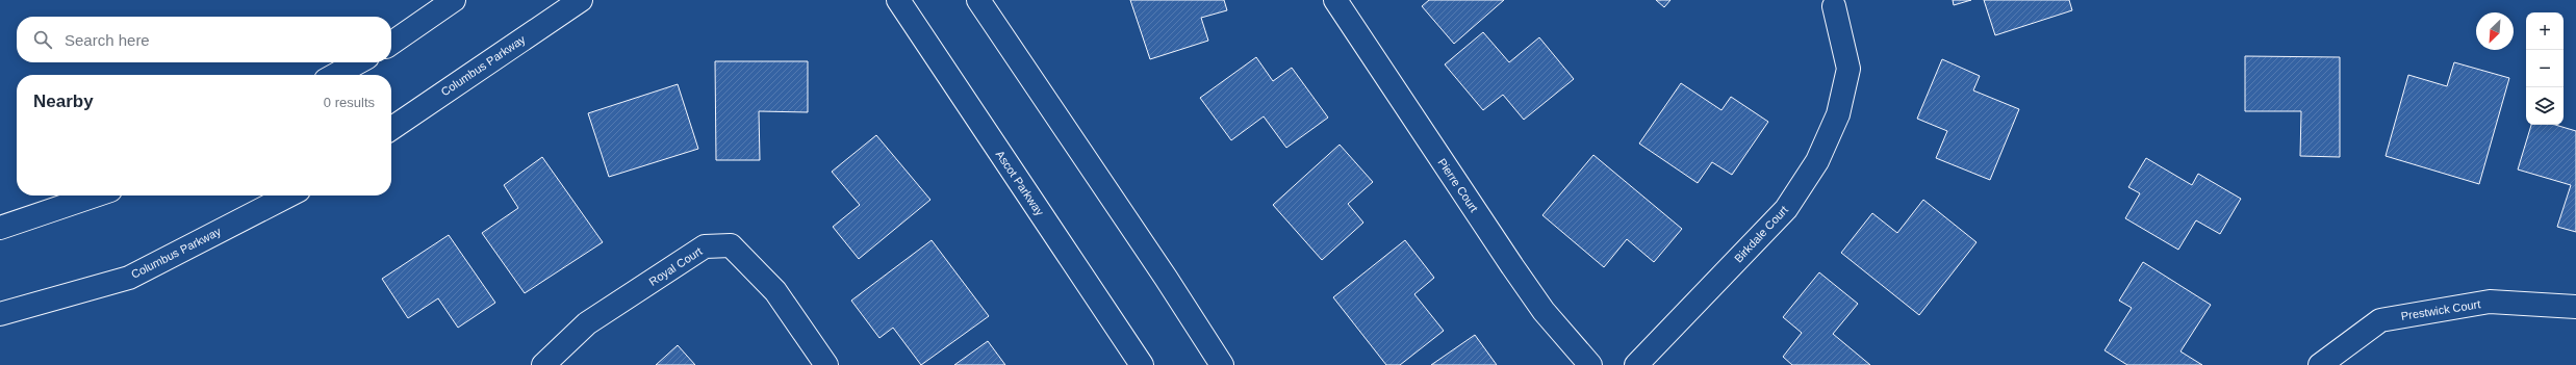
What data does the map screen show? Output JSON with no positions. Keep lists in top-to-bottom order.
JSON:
{
  "streets": {
    "main road": [
      "Columbus Parkway",
      "Ascot Parkway",
      "Pierre Court",
      "Birkdale Court",
      "Royal Court",
      "Prestwick Court"
    ]
  },
  "north": "bottom left",
  "page": {
    "map_buttons": ["+", "−"],
    "search": "Search here",
    "heading": ["Nearby", "0 results"]
  }
}
